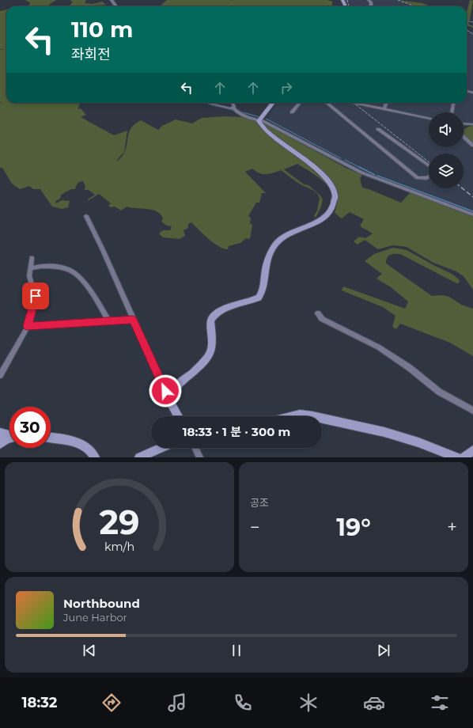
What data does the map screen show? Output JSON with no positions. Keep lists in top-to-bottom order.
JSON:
{
  "page": {
    "turn": ["110 m", "좌회전"],
    "limit": "30",
    "trip": "18:33 · 1 분 · 300 m",
    "tile": "공조",
    "heat": ["−", "19°", "+"],
    "song": ["Northbound", "June Harbor"],
    "tabs": "18:32",
    "gauge": ["29", "km/h"]
  }
}
